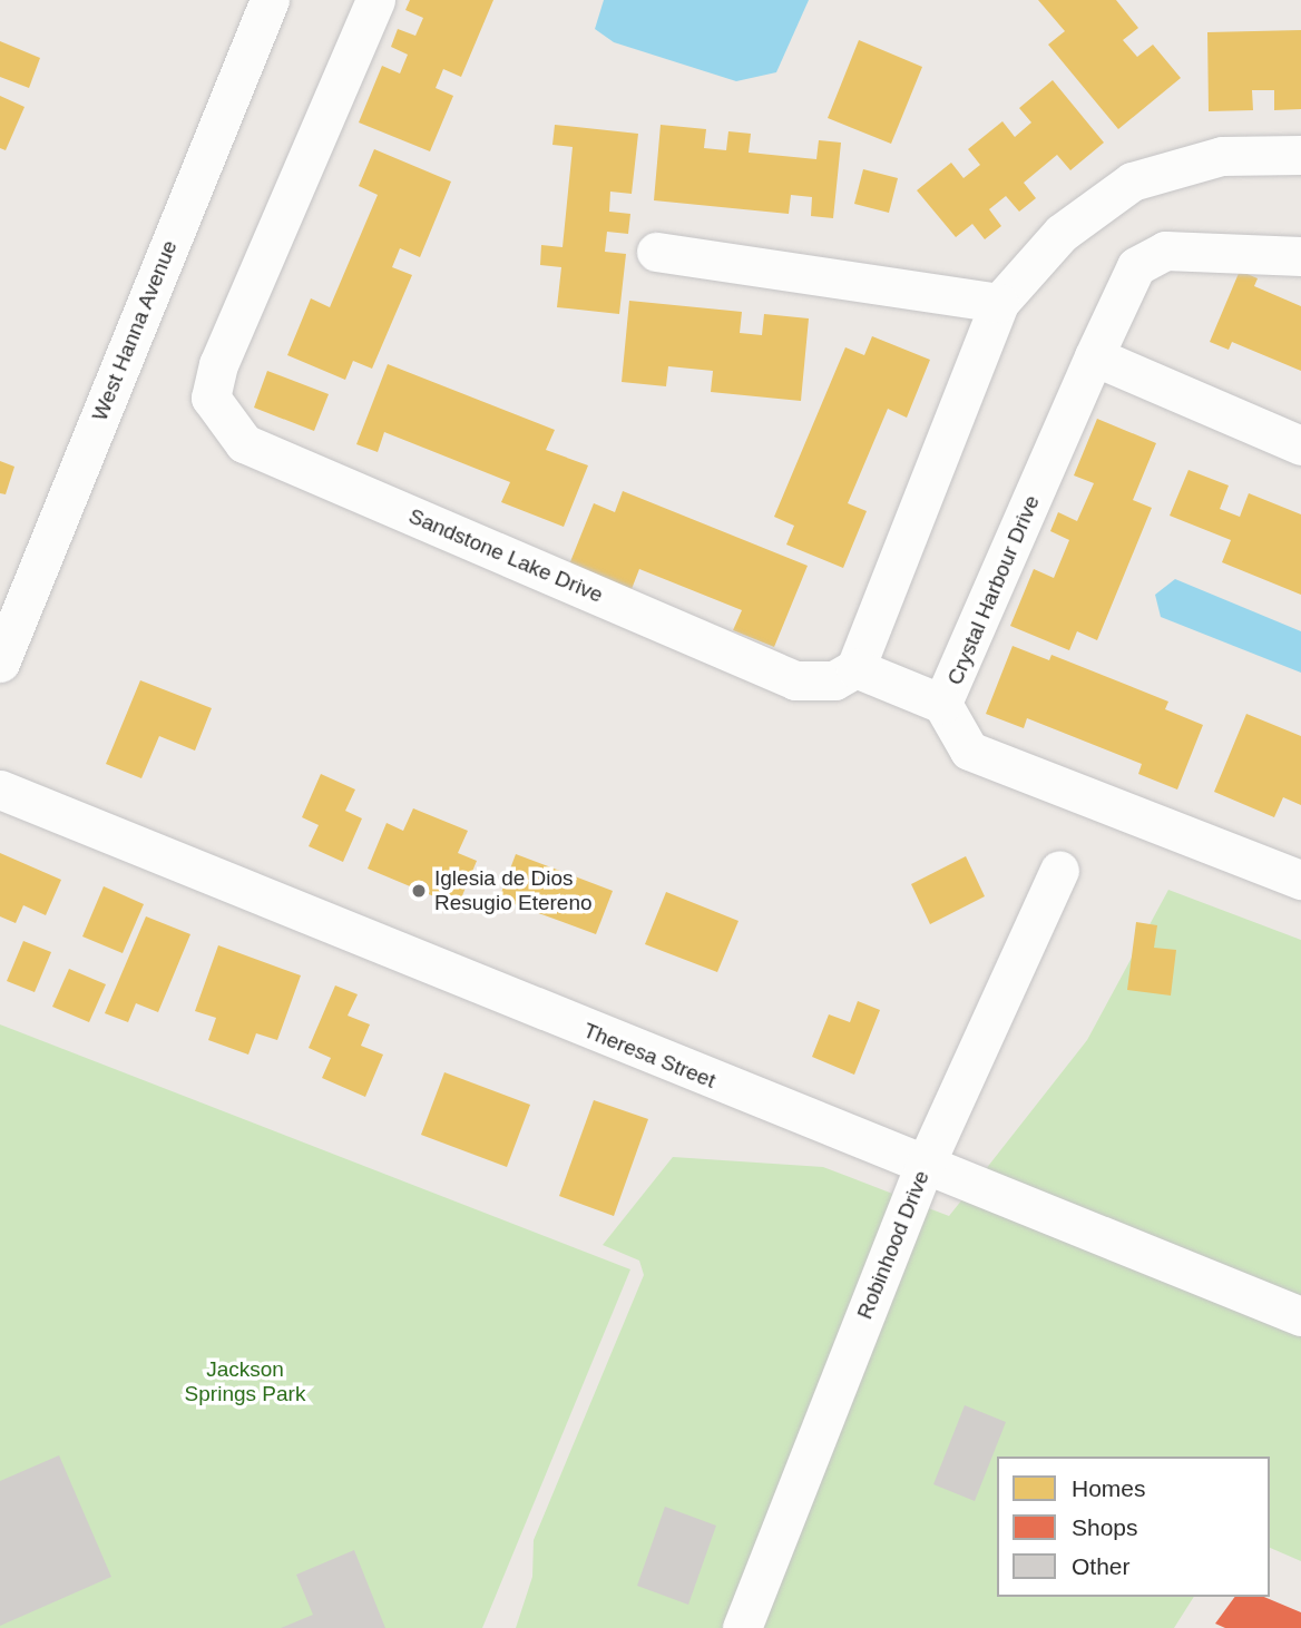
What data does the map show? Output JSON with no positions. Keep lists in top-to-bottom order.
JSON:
{
  "streets": {
    "street": [
      "West Hanna Avenue",
      "Sandstone Lake Drive",
      "Crystal Harbour Drive",
      "Theresa Street",
      "Robinhood Drive"
    ]
  },
  "crossings": [
    ["Theresa Street", "Robinhood Drive"]
  ],
  "parks": ["Jackson Springs Park"],
  "places": ["Iglesia de Dios Resugio Etereno"],
  "legend": ["Homes", "Shops", "Other"]
}
